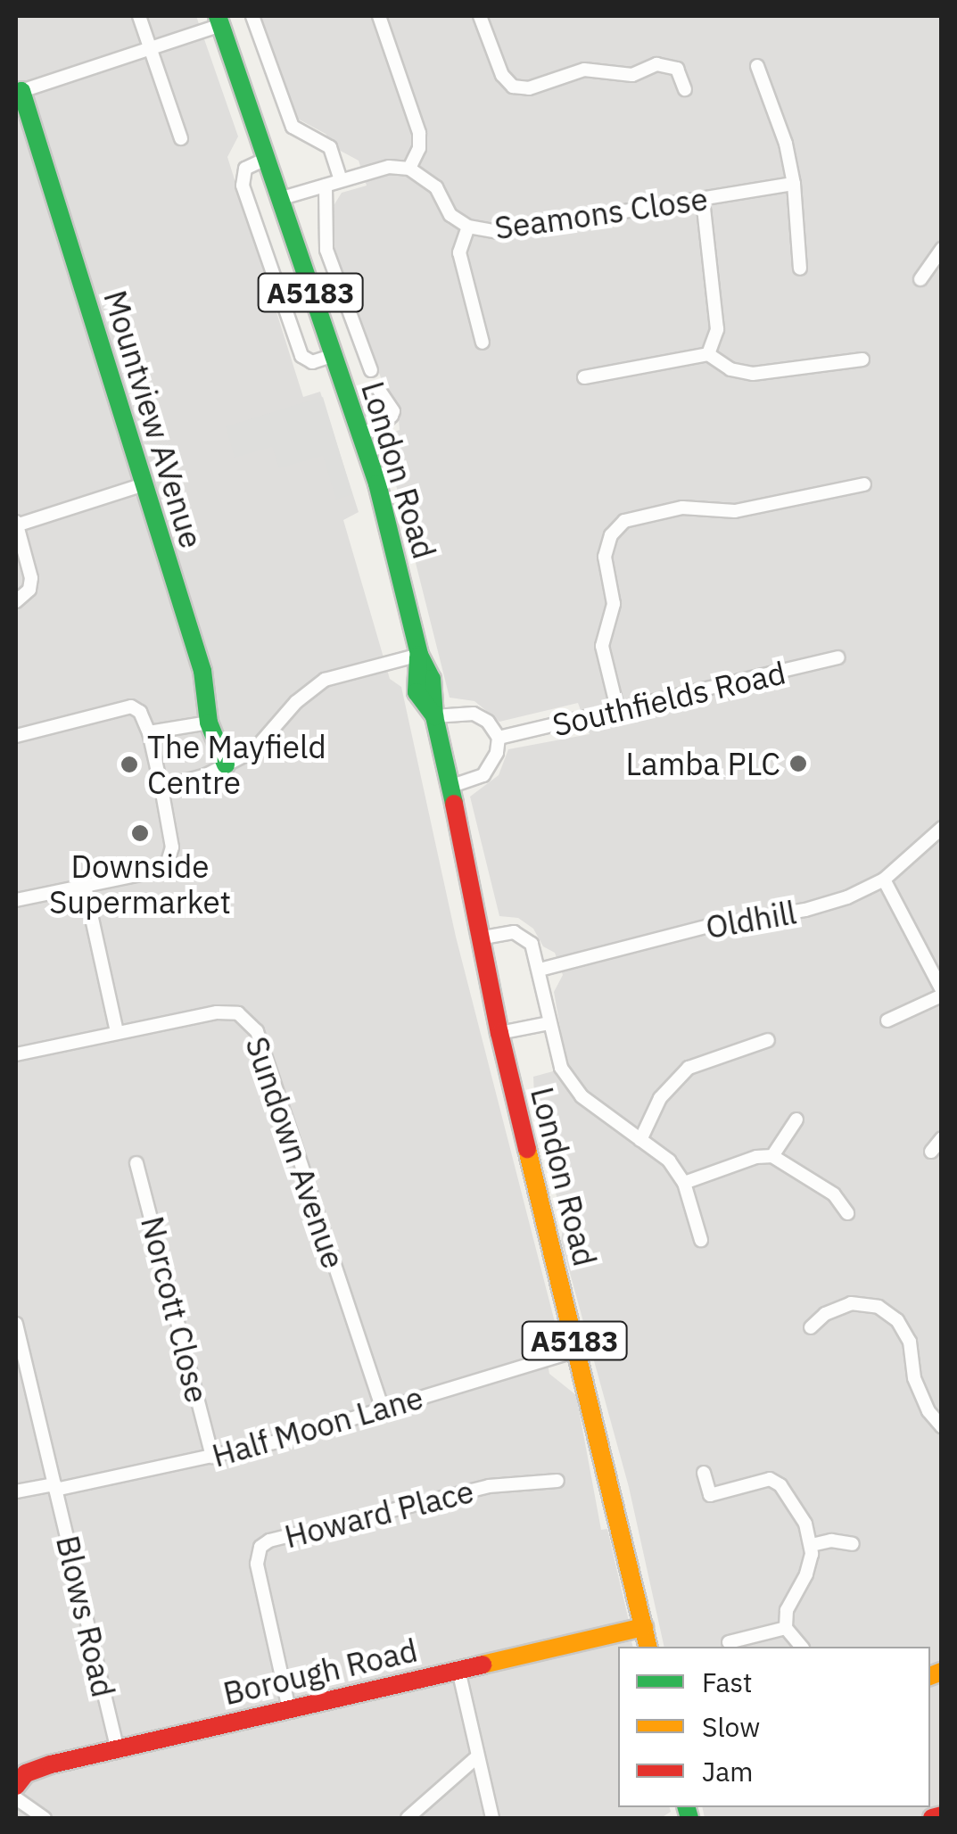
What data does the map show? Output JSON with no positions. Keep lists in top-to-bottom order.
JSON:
{
  "streets": {
    "main road": [
      "A5183",
      "Mountview AVenue",
      "London Road",
      "Borough Road"
    ],
    "street": [
      "Seamons Close",
      "Southfields Road",
      "Oldhill",
      "Sundown Avenue",
      "Norcott Close",
      "Half Moon Lane",
      "Howard Place",
      "Blows Road"
    ]
  },
  "crossings": [
    ["London Road", "Half Moon Lane"],
    ["London Road", "Borough Road"],
    ["Sundown Avenue", "Half Moon Lane"],
    ["Norcott Close", "Half Moon Lane"],
    ["Half Moon Lane", "Blows Road"],
    ["Howard Place", "Borough Road"],
    ["Blows Road", "Borough Road"]
  ],
  "places": ["Lamba PLC", "The Mayfield Centre", "Downside Supermarket"],
  "legend": ["Fast", "Slow", "Jam"]
}
